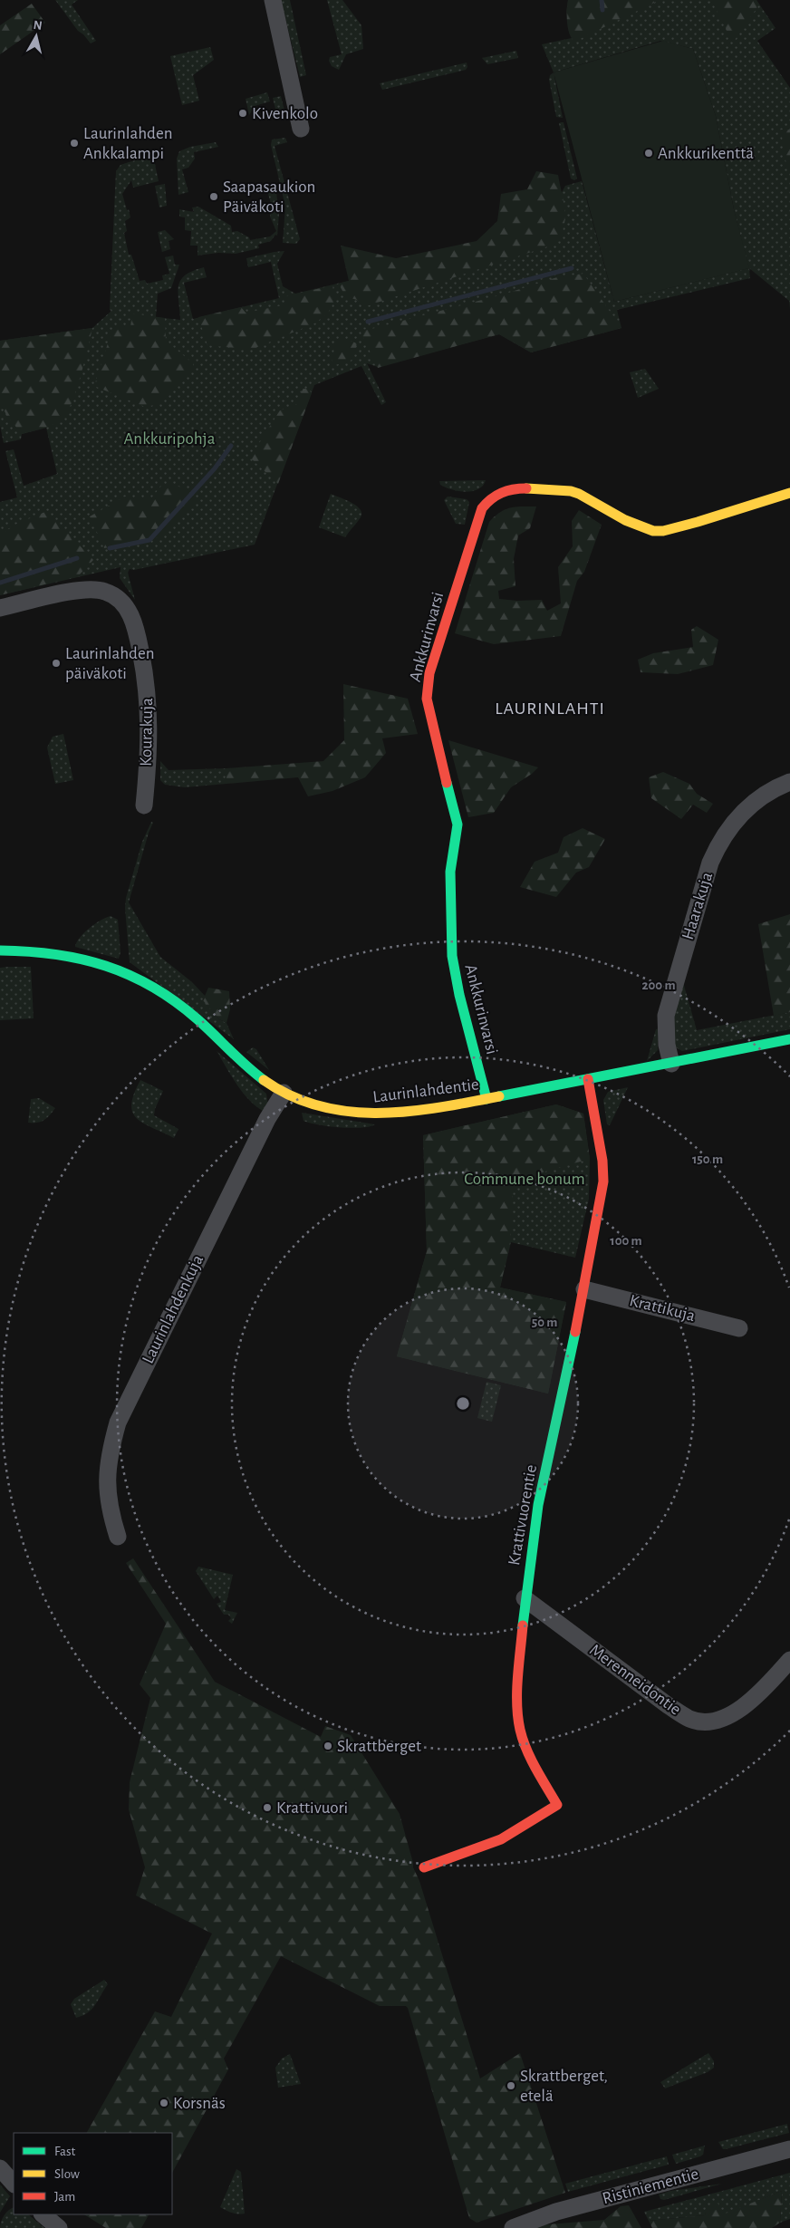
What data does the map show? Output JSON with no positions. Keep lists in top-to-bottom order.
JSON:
{
  "streets": {
    "street": [
      "Ankkurinvarsi",
      "Kourakuja",
      "Haarakuja",
      "Laurinlahdentie",
      "Krattikuja",
      "Laurinlahdenkuja",
      "Krattivuorentie",
      "Merenneidontie",
      "Ristiniementie"
    ]
  },
  "crossings": [
    ["Ankkurinvarsi", "Laurinlahdentie"],
    ["Haarakuja", "Laurinlahdentie"],
    ["Laurinlahdentie", "Laurinlahdenkuja"],
    ["Laurinlahdentie", "Krattivuorentie"],
    ["Krattikuja", "Krattivuorentie"],
    ["Krattivuorentie", "Merenneidontie"]
  ],
  "districts": ["LAURINLAHTI"],
  "parks": ["Ankkuripohja", "Commune bonum"],
  "places": [
    "Kivenkolo",
    "Laurinlahden Ankkalampi",
    "Ankkurikenttä",
    "Saapasaukion Päiväkoti",
    "Laurinlahden päiväkoti",
    "Skrattberget",
    "Krattivuori",
    "Skrattberget, etelä",
    "Korsnäs"
  ],
  "legend": ["Fast", "Slow", "Jam"],
  "north": "top",
  "rings": [
    "200 m",
    "150 m",
    "100 m",
    "50 m"
  ]
}
